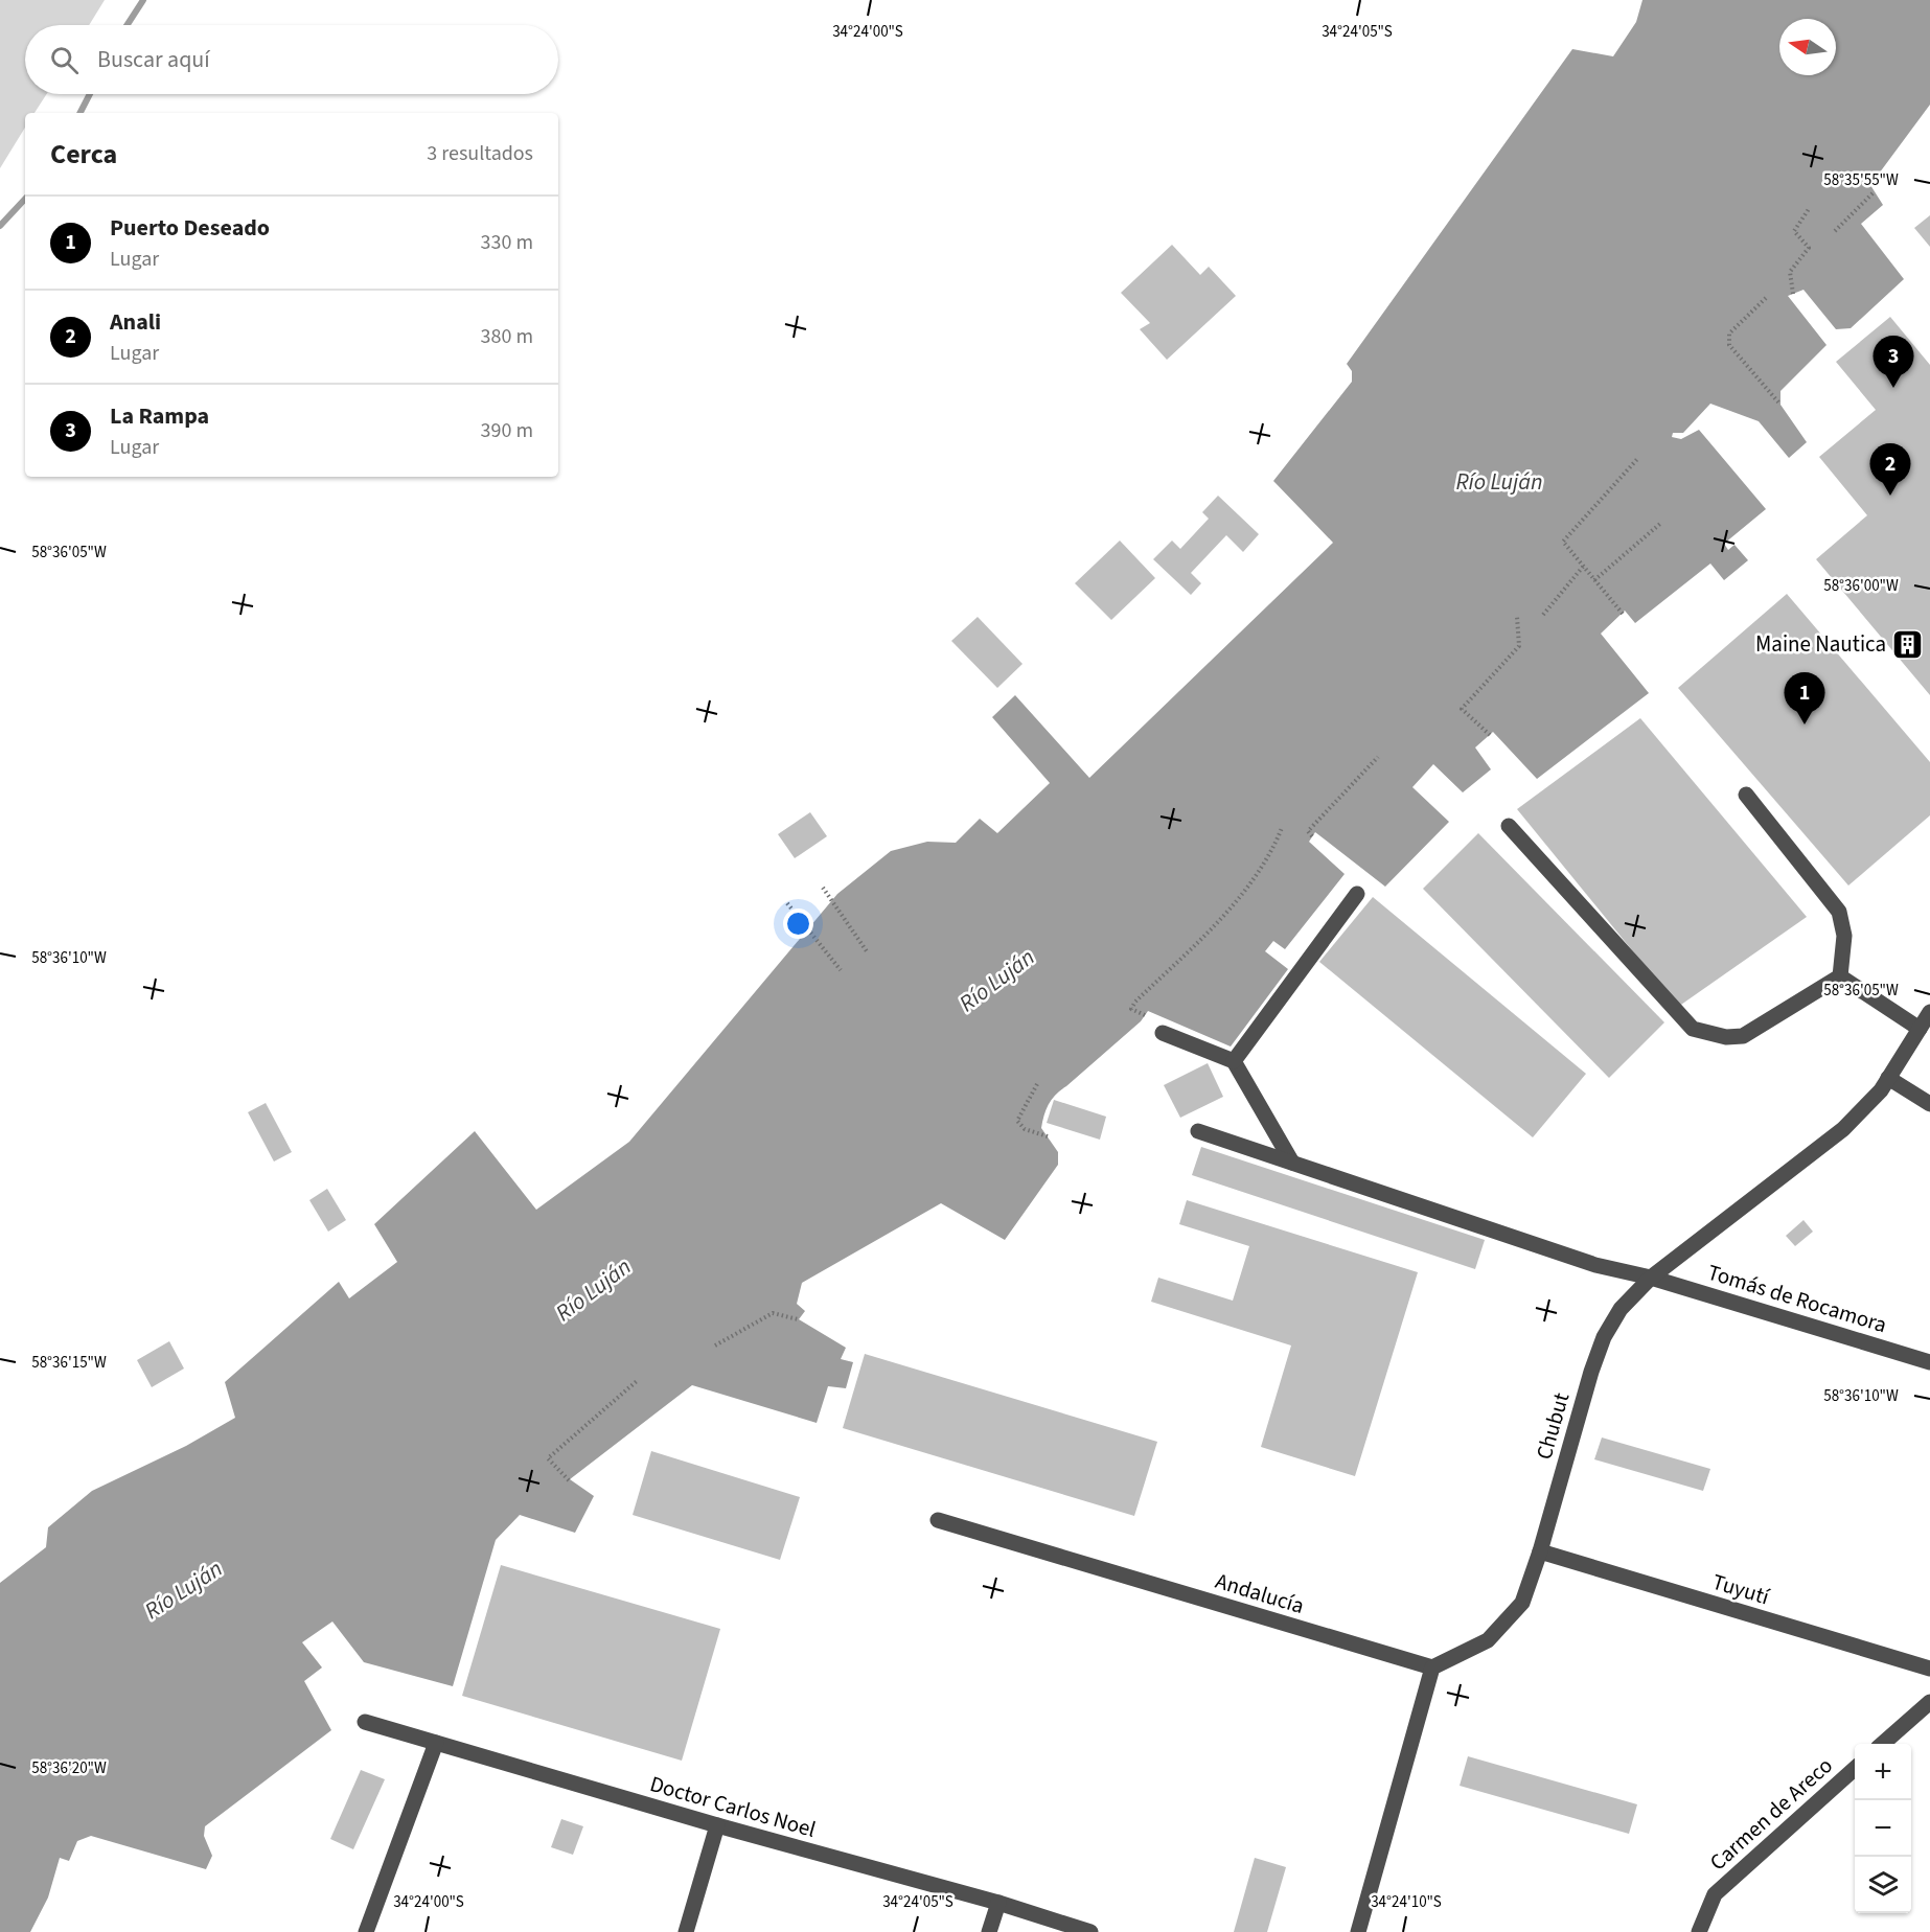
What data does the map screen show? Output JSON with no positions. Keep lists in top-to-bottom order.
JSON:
{
  "streets": {
    "street": [
      "Tomás de Rocamora",
      "Chubut",
      "Tuyutí",
      "Andalucía",
      "Doctor Carlos Noel",
      "Carmen de Areco"
    ]
  },
  "crossings": [
    ["Tomás de Rocamora", "Chubut"],
    ["Chubut", "Tuyutí"],
    ["Chubut", "Andalucía"]
  ],
  "water": ["Río Luján"],
  "places": {
    "building": ["Maine Nautica"]
  },
  "north": "left",
  "page": {
    "search": "Buscar aquí",
    "heading": ["Cerca", "3 resultados"],
    "list": [
      {
        "mark": "1",
        "name": "Puerto Deseado",
        "note": "Lugar",
        "value": "330 m"
      },
      {
        "mark": "2",
        "name": "Anali",
        "note": "Lugar",
        "value": "380 m"
      },
      {
        "mark": "3",
        "name": "La Rampa",
        "note": "Lugar",
        "value": "390 m"
      }
    ],
    "pins": ["3", "2", "1"],
    "map_buttons": ["+", "−"]
  },
  "coordinates": [
    "34°24'00\"S",
    "34°24'05\"S",
    "58°35'55\"W",
    "58°36'05\"W",
    "58°36'00\"W",
    "58°36'10\"W",
    "58°36'15\"W",
    "58°36'20\"W",
    "34°24'10\"S"
  ]
}
